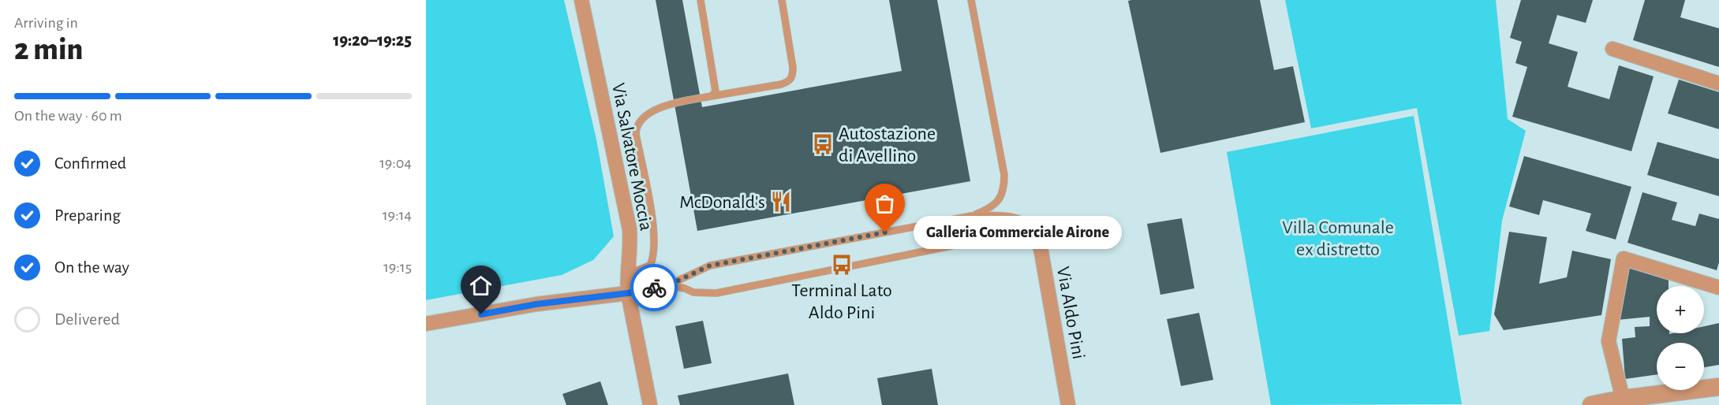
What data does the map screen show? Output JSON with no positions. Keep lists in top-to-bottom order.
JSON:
{
  "streets": {
    "street": ["Via Salvatore Moccia", "Via Aldo Pini"]
  },
  "parks": ["Villa Comunale ex distretto"],
  "places": {
    "bus stop": ["Autostazione di Avellino", "Terminal Lato Aldo Pini"],
    "restaurant": ["McDonald's"],
    "other": ["Galleria Commerciale Airone"]
  },
  "page": {
    "heading": ["2 min", "Arriving in", "19:20–19:25"],
    "bar": "On the way · 60 m",
    "list": [
      ["Confirmed", "19:04"],
      ["Preparing", "19:14"],
      ["On the way", "19:15"],
      "Delivered"
    ],
    "bubble": "Galleria Commerciale Airone",
    "map_buttons": ["+", "−"]
  }
}
